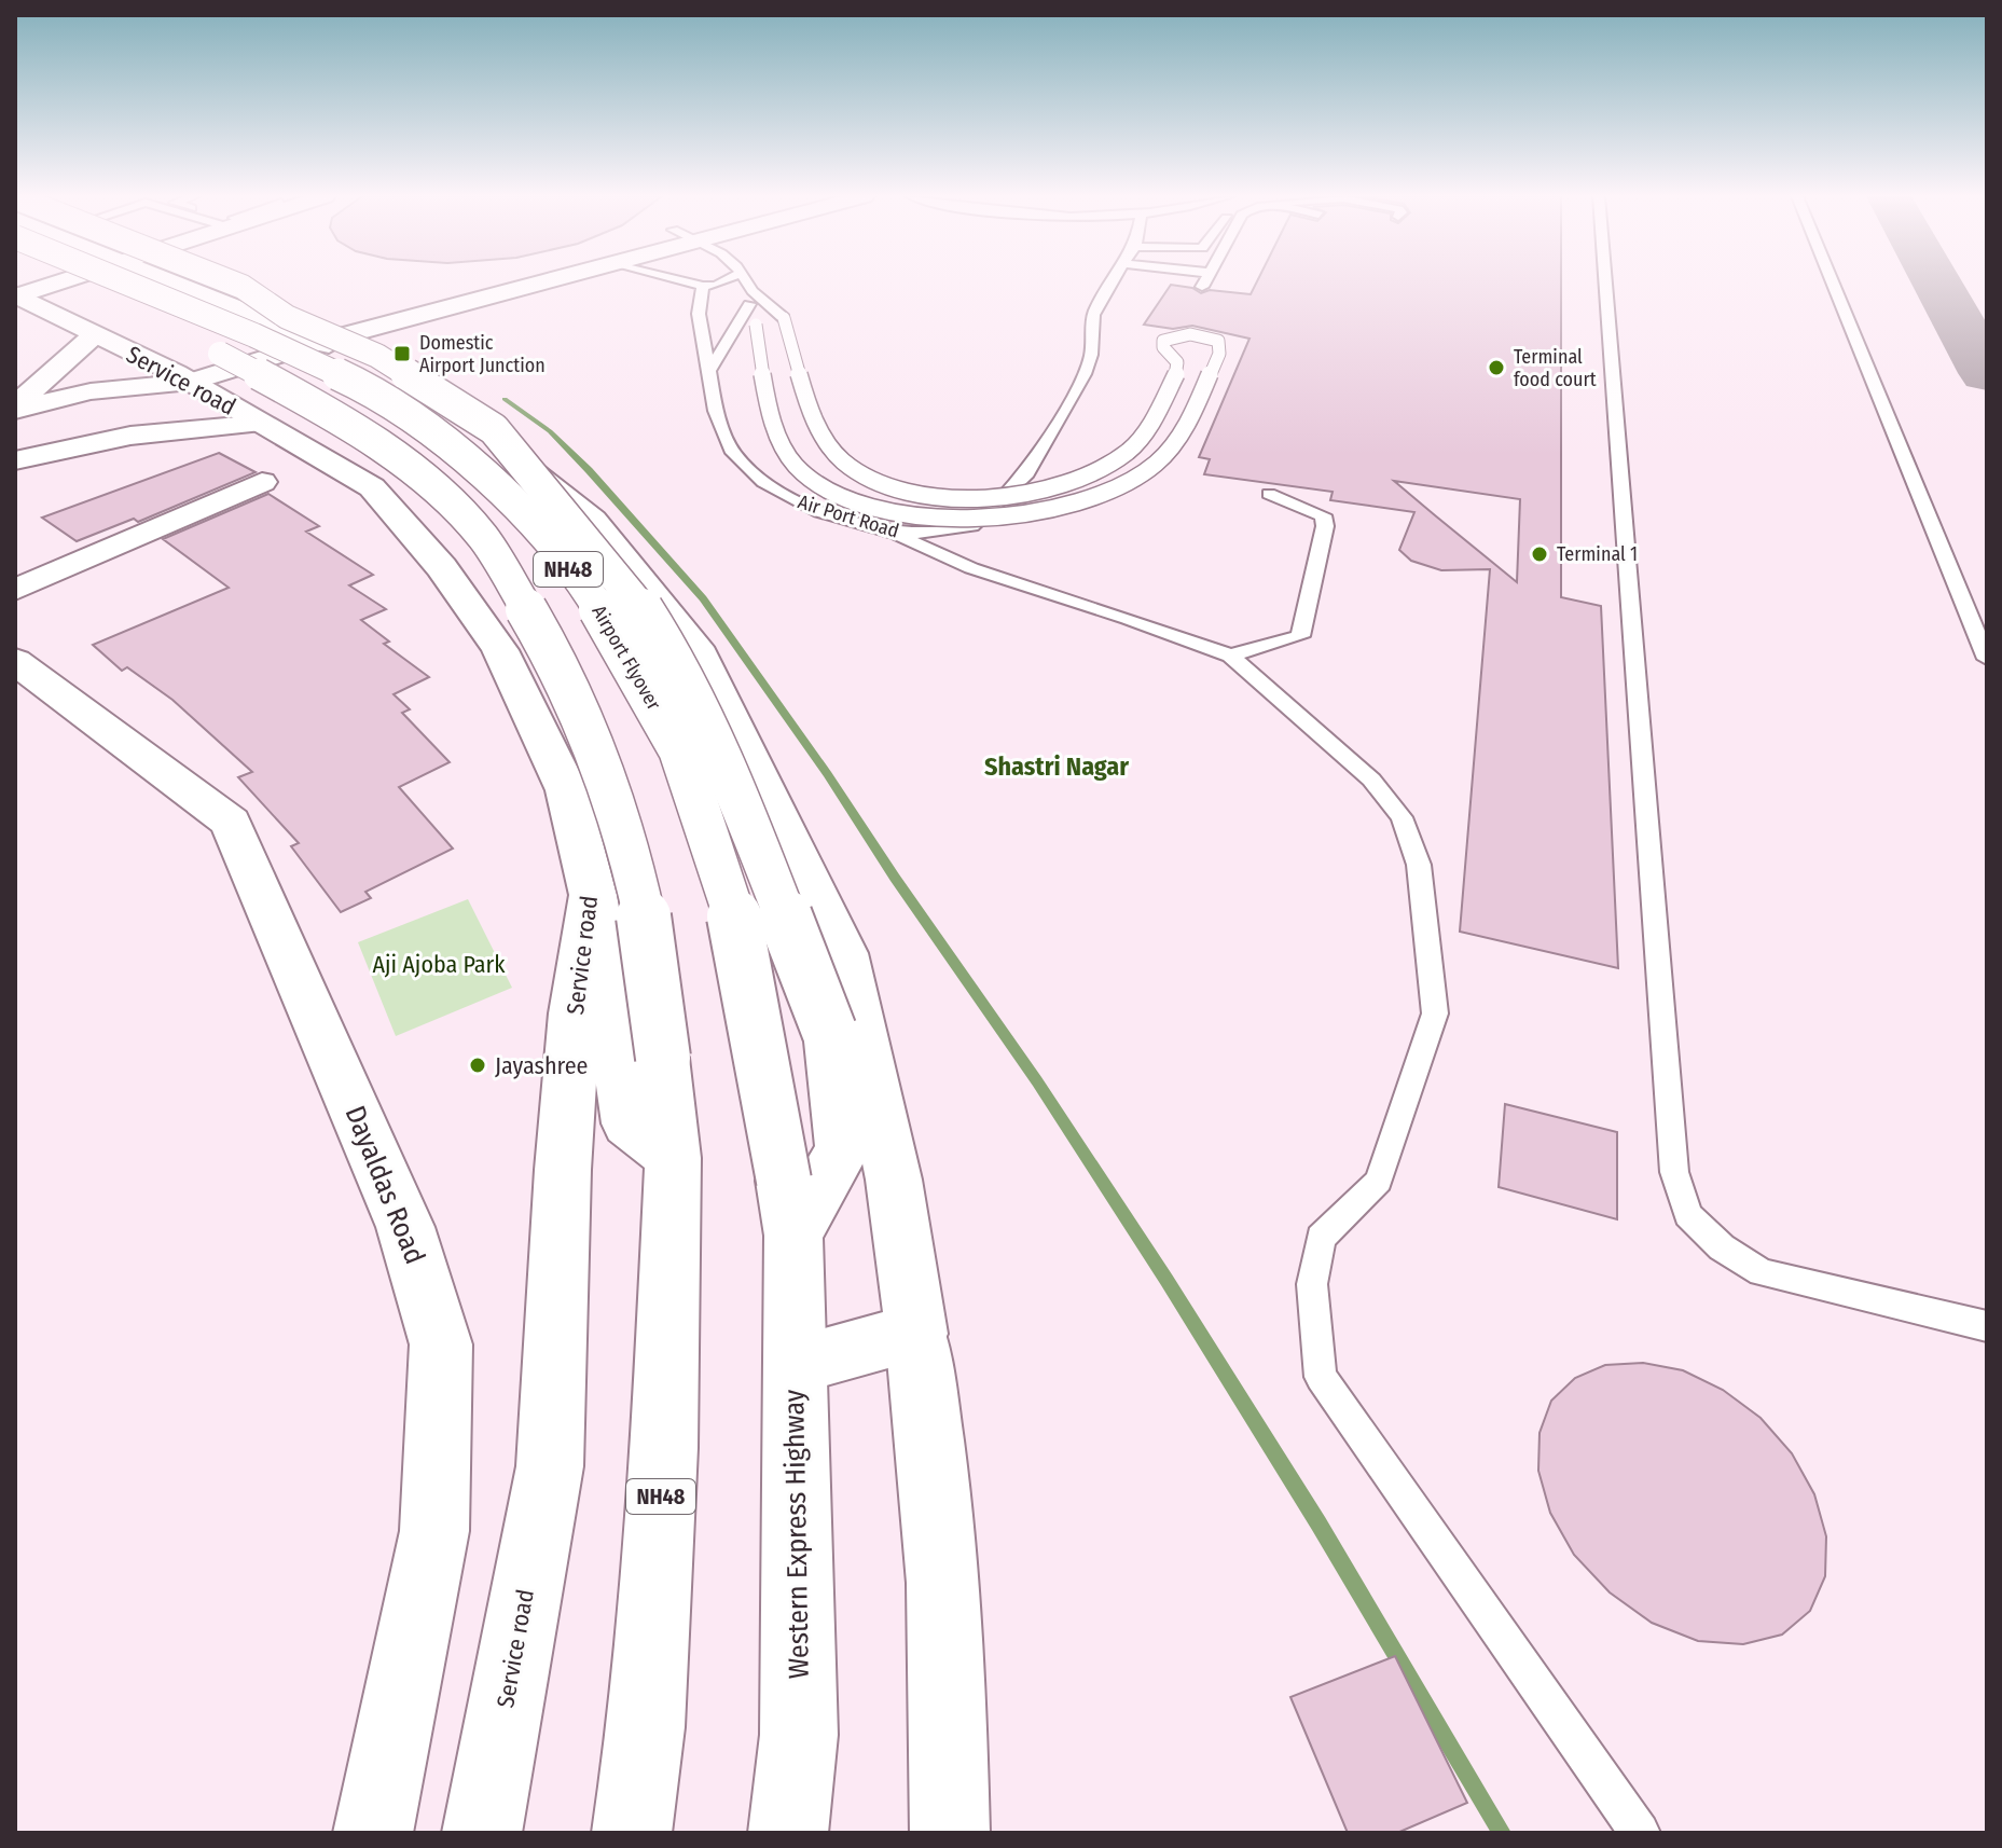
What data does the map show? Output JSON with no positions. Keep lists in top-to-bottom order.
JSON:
{
  "streets": {
    "main road": [
      "Service road",
      "NH48",
      "Airport Flyover",
      "Dayaldas Road",
      "Western Express Highway"
    ],
    "lane": ["Air Port Road"]
  },
  "crossings": [
    ["Service road", "NH48"],
    ["Airport Flyover", "Western Express Highway"]
  ],
  "districts": ["Shastri Nagar"],
  "parks": ["Aji Ajoba Park"],
  "places": {
    "transit": ["Domestic Airport Junction"],
    "other": ["Terminal food court", "Terminal 1", "Jayashree"]
  }
}
